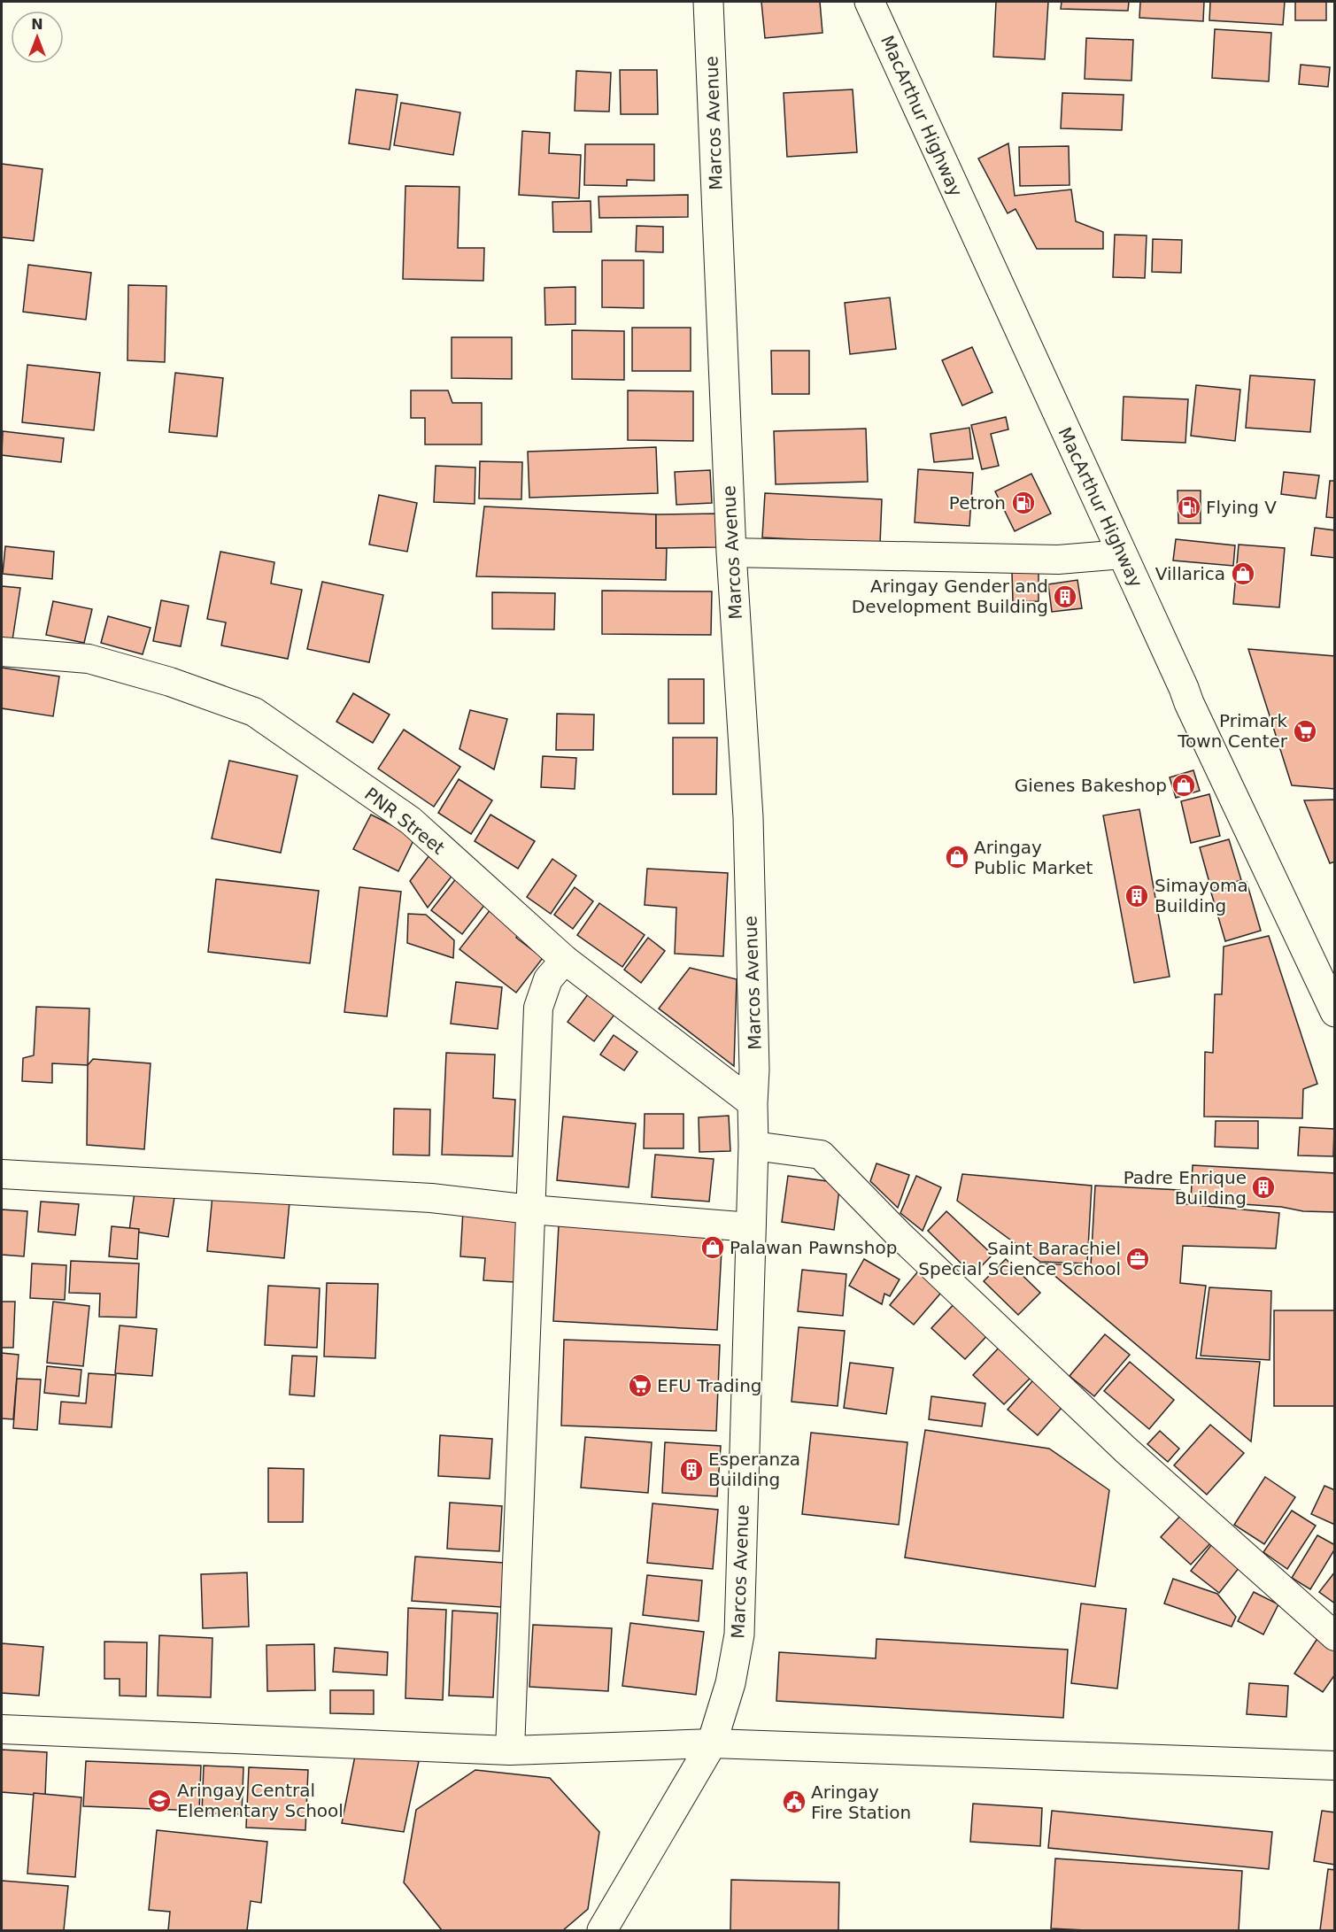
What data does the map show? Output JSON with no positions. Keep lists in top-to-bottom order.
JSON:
{
  "streets": {
    "main road": ["MacArthur Highway", "Marcos Avenue"],
    "street": ["PNR Street"]
  },
  "crossings": [
    ["Marcos Avenue", "PNR Street"]
  ],
  "places": {
    "fuel station": ["Petron", "Flying V"],
    "shop": [
      "Villarica",
      "Gienes Bakeshop",
      "Aringay Public Market",
      "Palawan Pawnshop"
    ],
    "building": [
      "Aringay Gender and Development Building",
      "Simayoma Building",
      "Padre Enrique Building",
      "Esperanza Building"
    ],
    "supermarket": ["Primark Town Center", "EFU Trading"],
    "office": ["Saint Barachiel Special Science School"],
    "school or university": ["Aringay Central Elementary School"],
    "public building": ["Aringay Fire Station"]
  },
  "north": "top"
}
